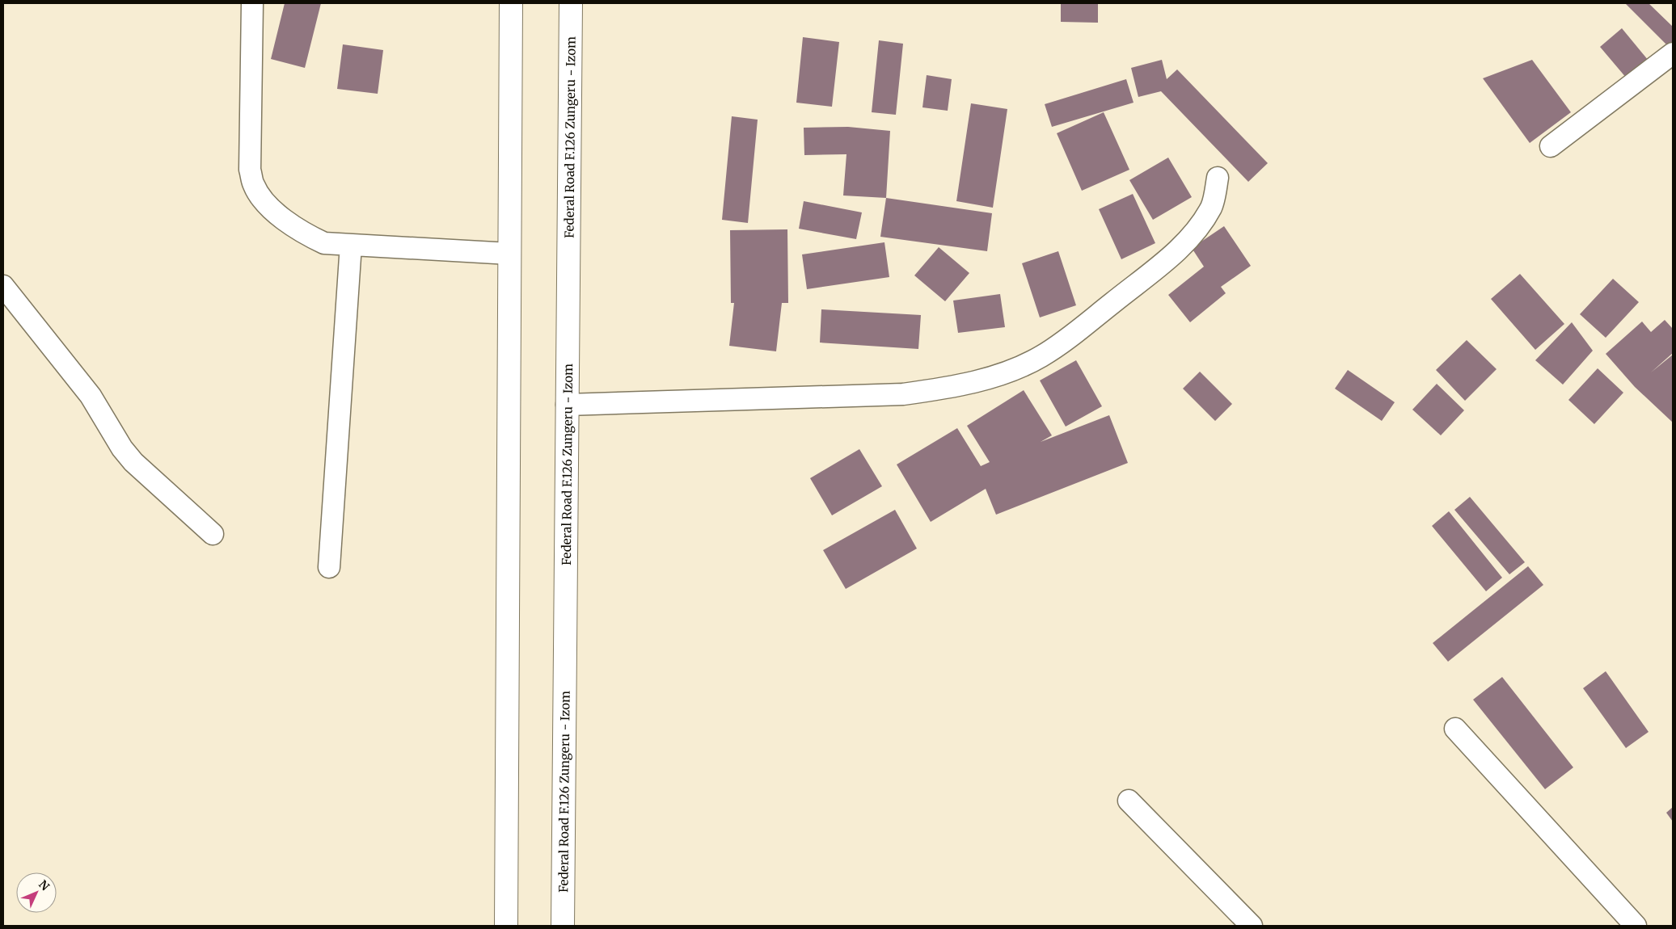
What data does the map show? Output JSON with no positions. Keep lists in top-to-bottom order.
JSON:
{
  "streets": {
    "main road": ["Federal Road F.126 Zungeru - Izom"]
  },
  "north": "top right"
}
